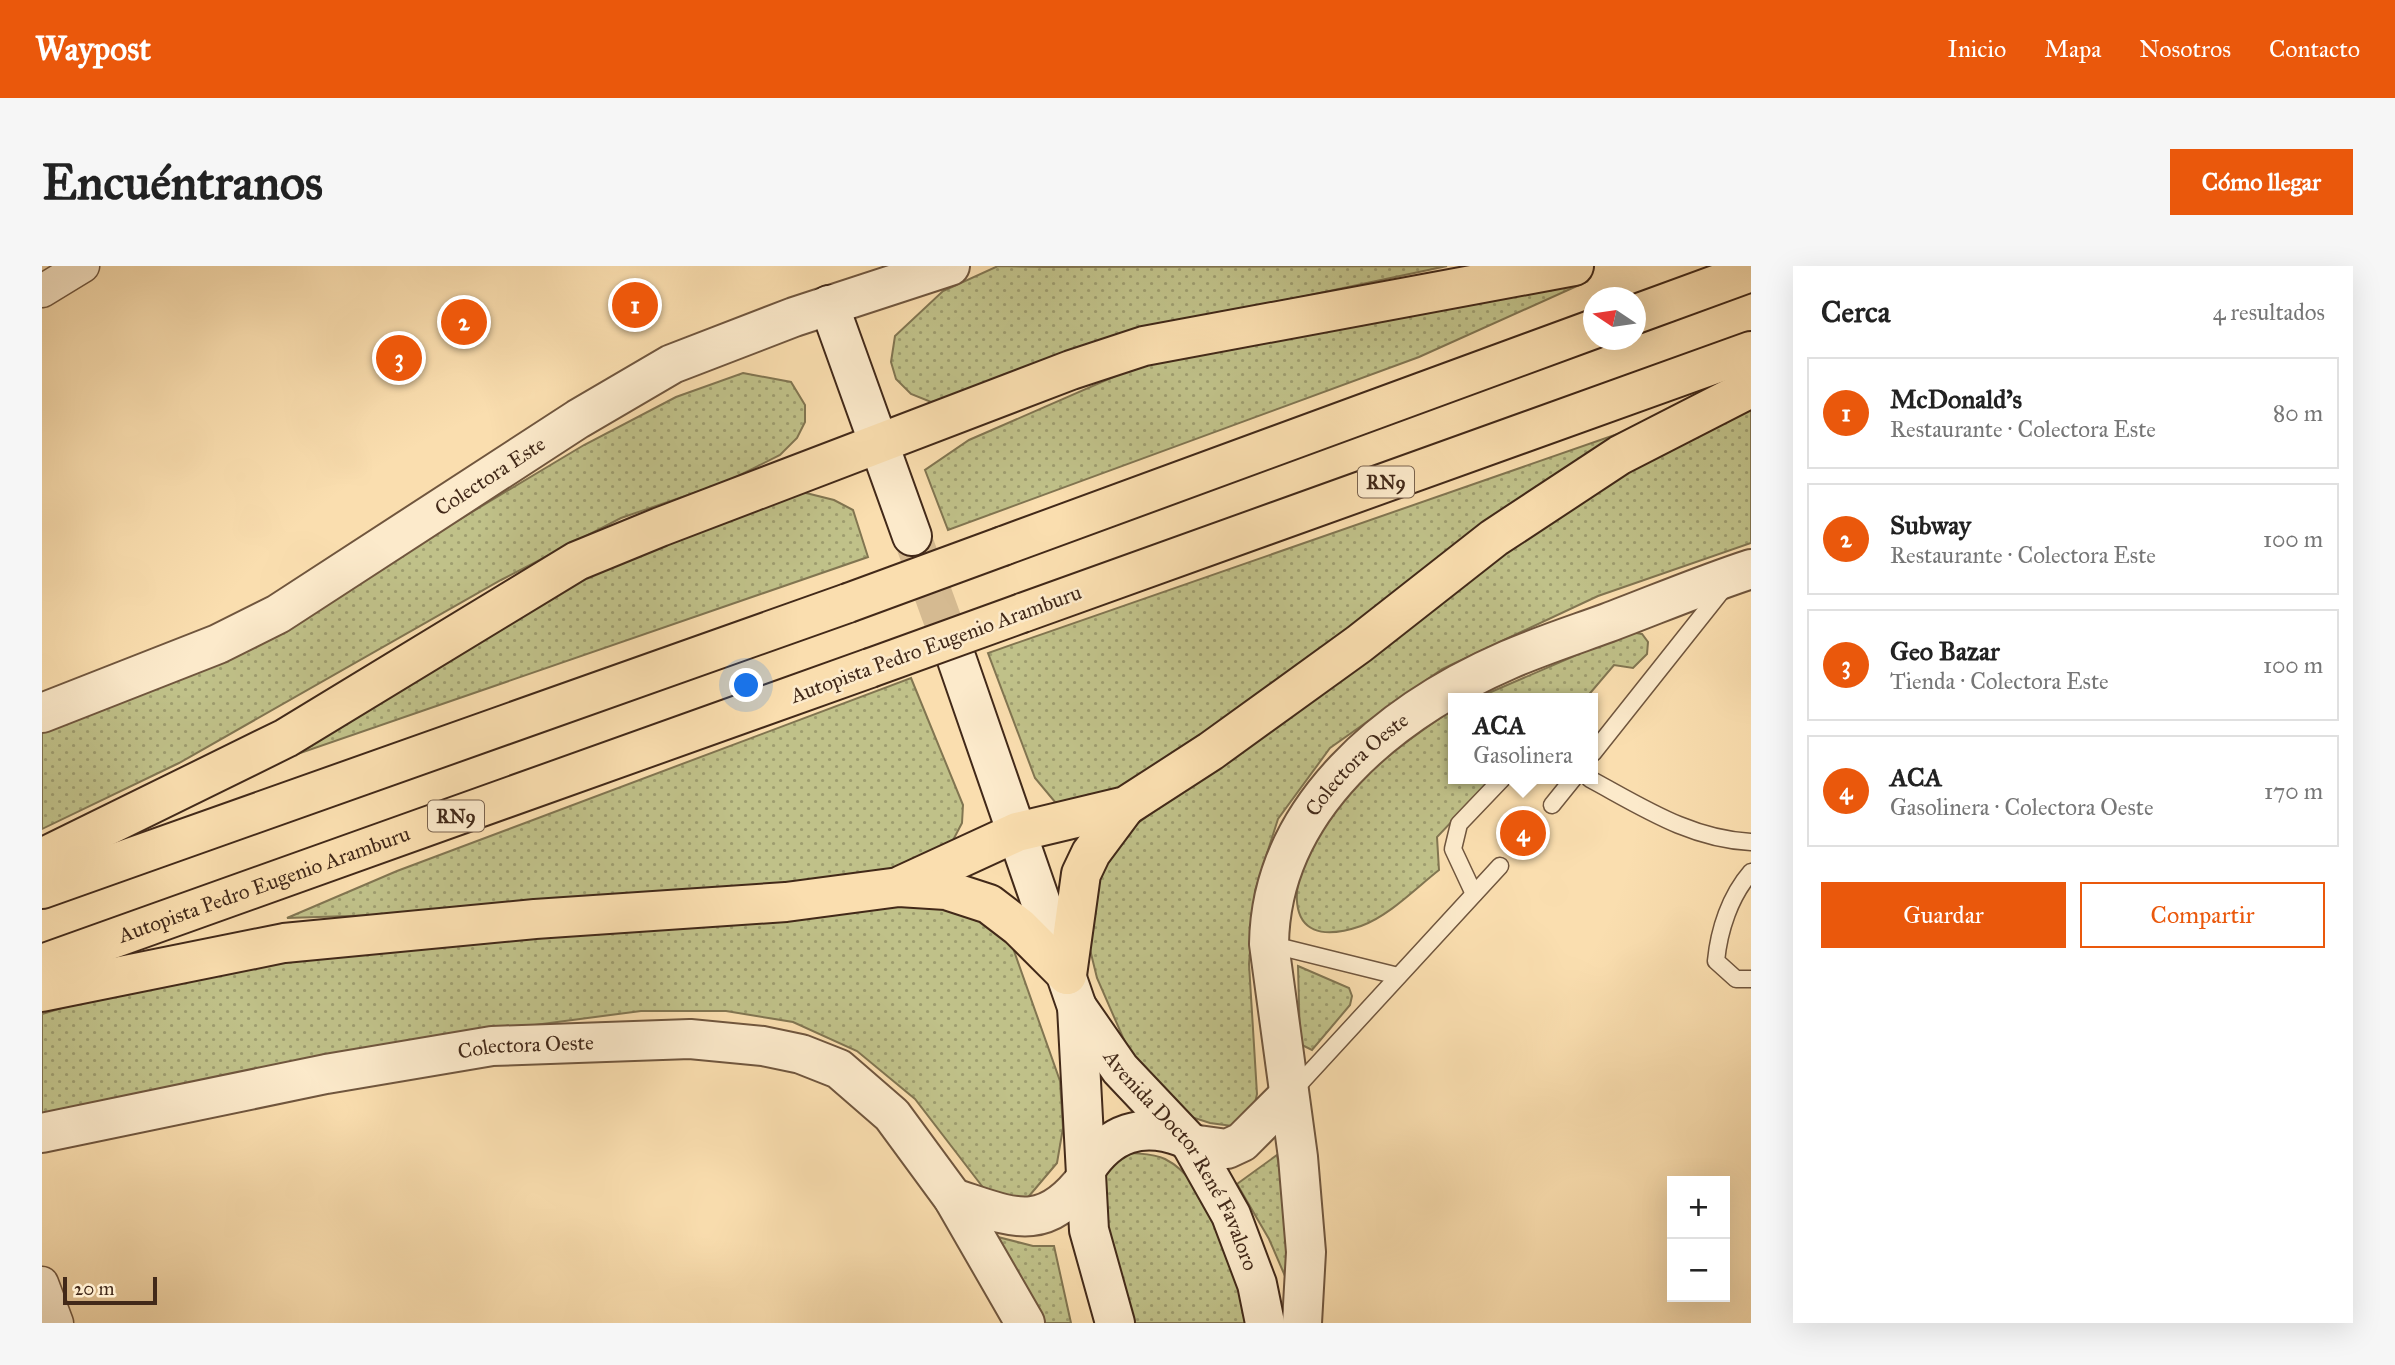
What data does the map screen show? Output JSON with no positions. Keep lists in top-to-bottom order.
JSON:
{
  "streets": {
    "highway": ["RN9", "Autopista Pedro Eugenio Aramburu"],
    "street": ["Colectora Este", "Colectora Oeste", "Avenida Doctor René Favaloro"]
  },
  "scale_bar": "20 m",
  "north": "left",
  "page": {
    "header": "Waypost",
    "nav": [
      "Inicio",
      "Mapa",
      "Nosotros",
      "Contacto"
    ],
    "buttons": [
      "Cómo llegar",
      ["Guardar", "Compartir"]
    ],
    "title": "Encuéntranos",
    "heading": ["Cerca", "4 resultados"],
    "pins": [
      "1",
      "2",
      "3",
      "4"
    ],
    "list": [
      {
        "mark": "1",
        "name": "McDonald's",
        "note": "Restaurante · Colectora Este",
        "value": "80 m"
      },
      {
        "mark": "2",
        "name": "Subway",
        "note": "Restaurante · Colectora Este",
        "value": "100 m"
      },
      {
        "mark": "3",
        "name": "Geo Bazar",
        "note": "Tienda · Colectora Este",
        "value": "100 m"
      },
      {
        "mark": "4",
        "name": "ACA",
        "note": "Gasolinera · Colectora Oeste",
        "value": "170 m"
      }
    ],
    "popup": ["ACA", "Gasolinera"],
    "map_buttons": ["+", "−"],
    "scale": "20 m"
  }
}
